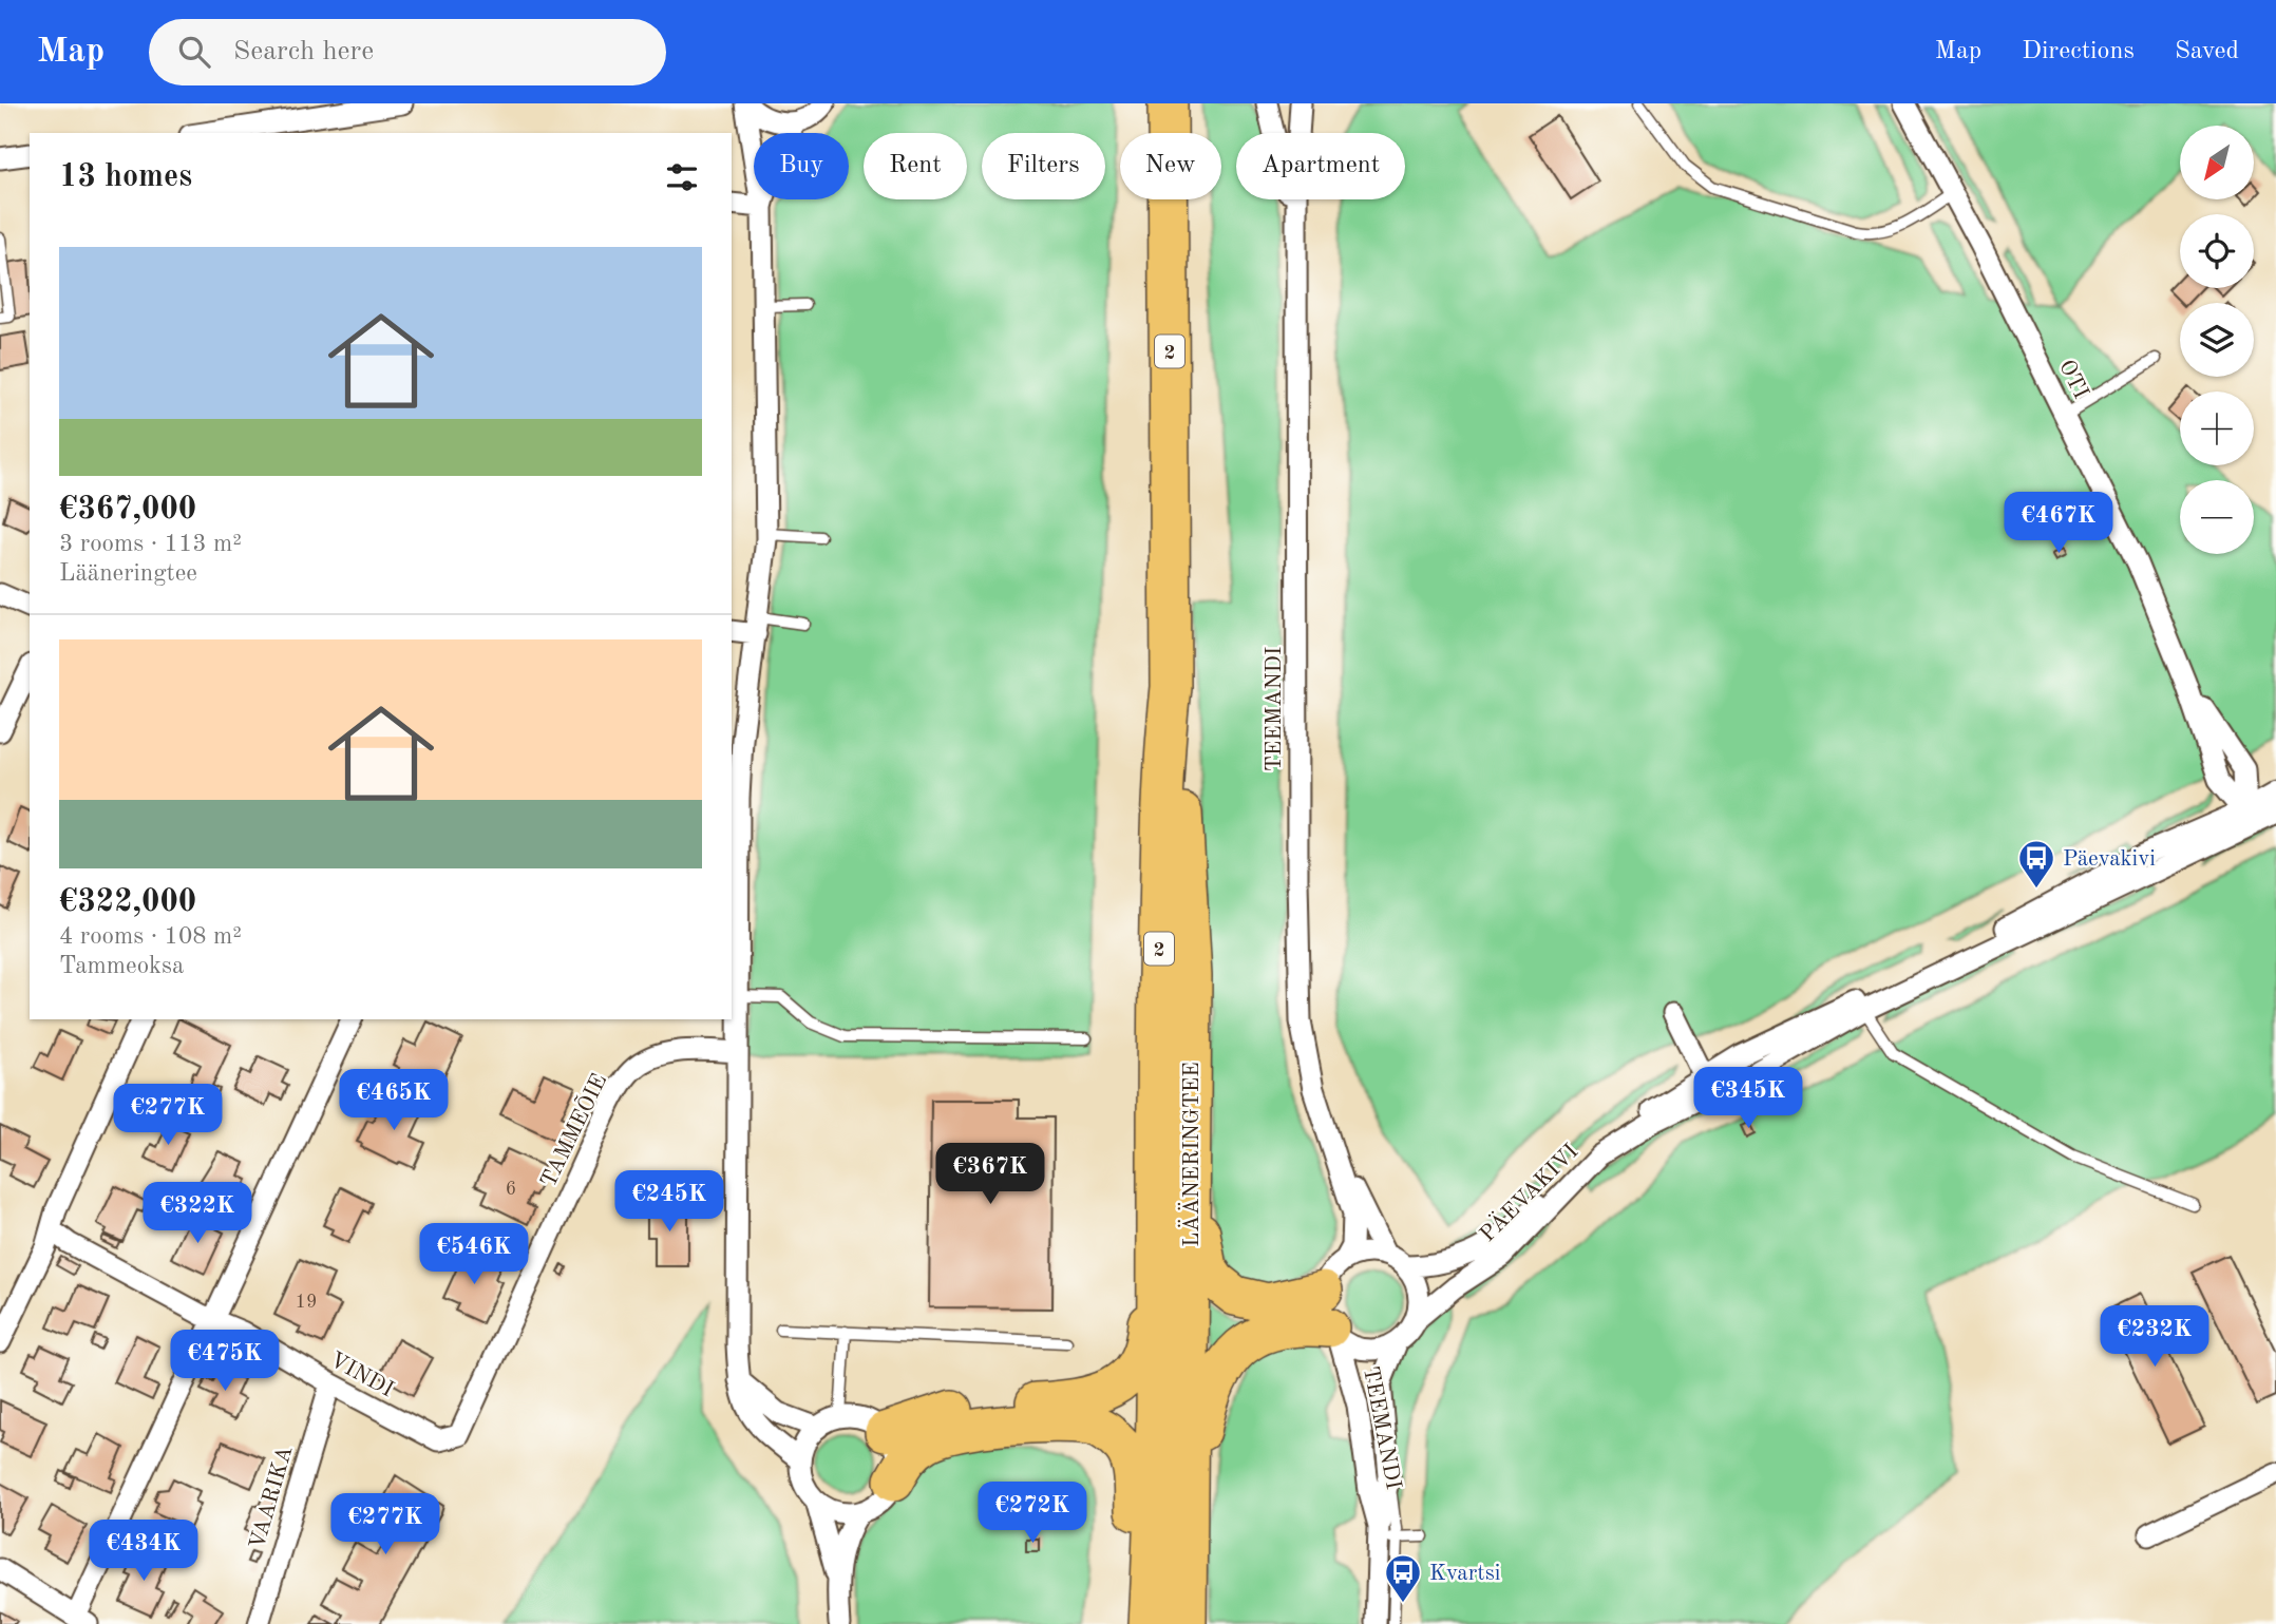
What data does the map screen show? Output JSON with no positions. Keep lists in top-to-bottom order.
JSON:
{
  "streets": {
    "highway": ["2", "LÄÄNERINGTEE"],
    "street": [
      "OTI",
      "TEEMANDI",
      "TAMMEÕIE",
      "PÄEVAKIVI",
      "VINDI",
      "VAARIKA"
    ]
  },
  "crossings": [
    ["OTI", "PÄEVAKIVI"],
    ["TEEMANDI", "PÄEVAKIVI"],
    ["TAMMEÕIE", "VINDI"],
    ["VINDI", "VAARIKA"]
  ],
  "places": {
    "bus stop": ["Päevakivi", "Kvartsi"]
  },
  "house_numbers": ["6", "19"],
  "north": "bottom left",
  "page": {
    "header": "Map",
    "search": "Search here",
    "nav": ["Map", "Directions", "Saved"],
    "map_buttons": ["+", "−"],
    "chip": [
      "Buy",
      "Rent",
      "Filters",
      "New",
      "Apartment"
    ],
    "heading": "13 homes",
    "list": [
      {
        "name": "€367,000",
        "note": "3 rooms · 113 m² · Lääneringtee"
      },
      {
        "name": "€322,000",
        "note": "4 rooms · 108 m² · Tammeoksa"
      }
    ],
    "price": [
      "€467K",
      "€345K",
      "€465K",
      "€277K",
      "€367K",
      "€245K",
      "€322K",
      "€546K",
      "€232K",
      "€475K",
      "€272K",
      "€277K",
      "€434K"
    ]
  }
}
